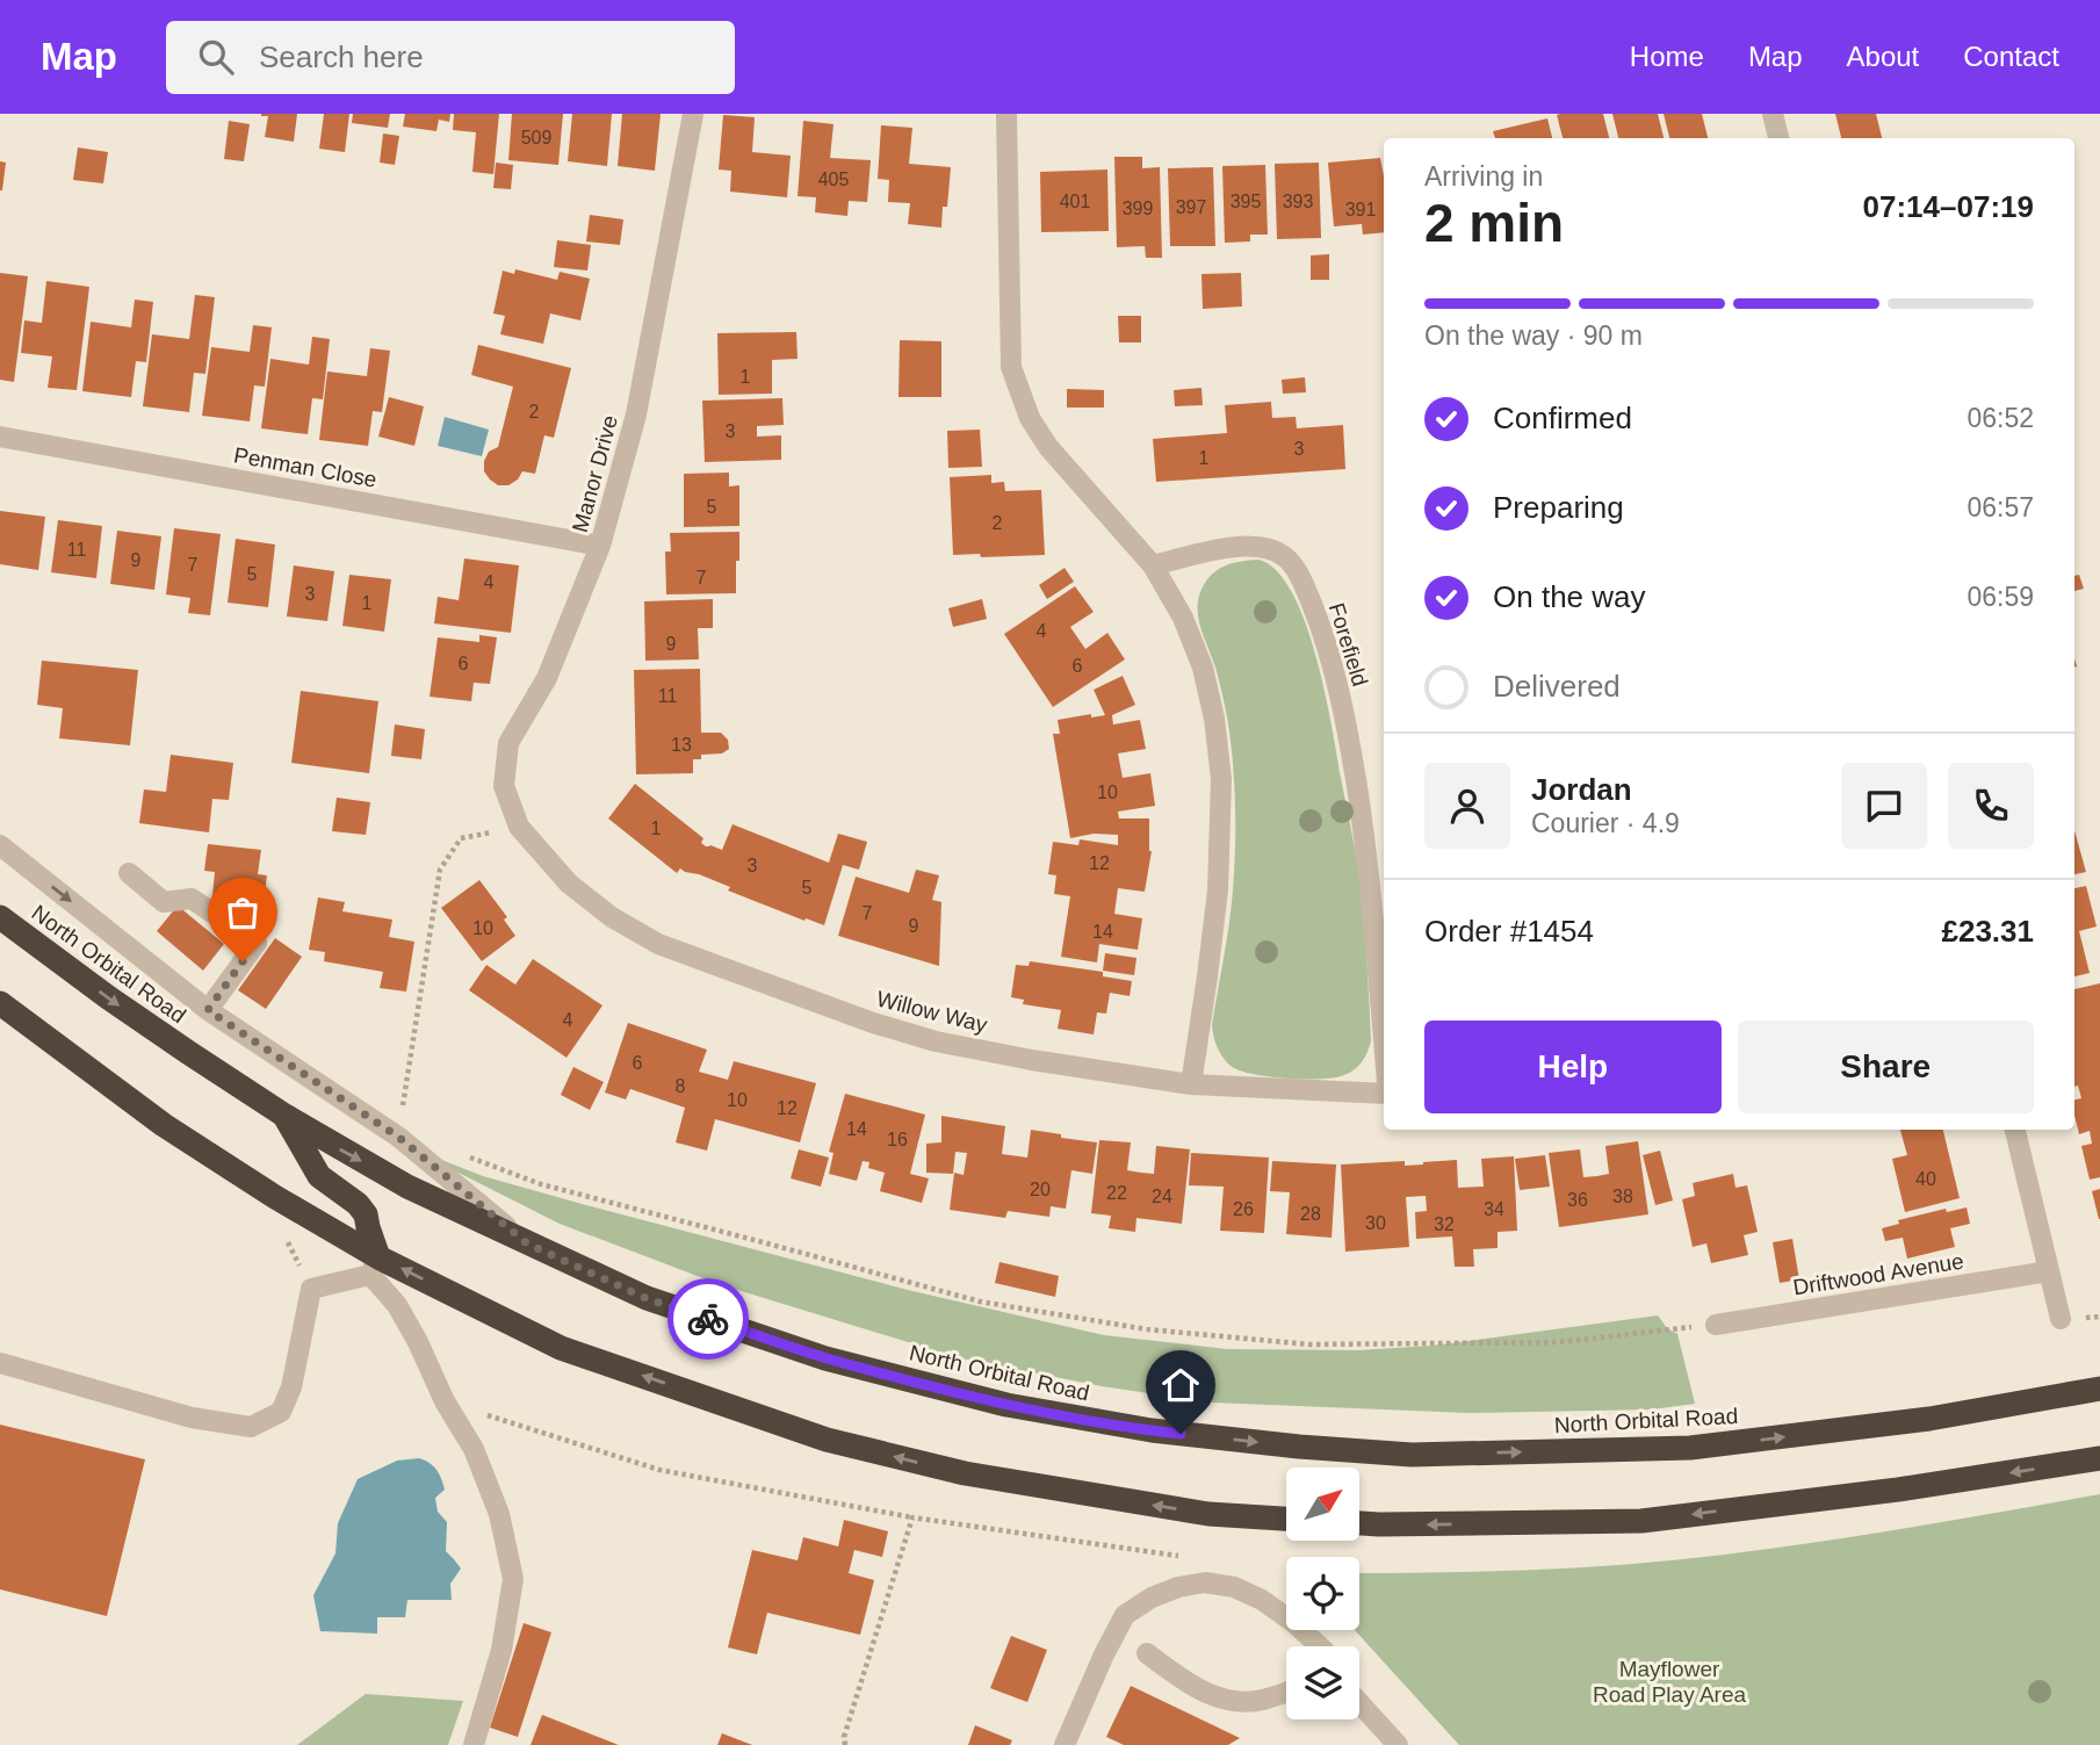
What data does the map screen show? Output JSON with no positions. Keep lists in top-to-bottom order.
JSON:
{
  "streets": {
    "highway": ["North Orbital Road"],
    "street": [
      "Penman Close",
      "Manor Drive",
      "Forefield",
      "Willow Way",
      "Driftwood Avenue"
    ]
  },
  "crossings": [
    ["Penman Close", "Manor Drive"],
    ["Manor Drive", "Willow Way"]
  ],
  "parks": ["Mayflower Road Play Area"],
  "house_numbers": [
    "509",
    "405",
    "401",
    "395",
    "393",
    "397",
    "399",
    "391",
    "1",
    "2",
    "3",
    "3",
    "1",
    "5",
    "2",
    "11",
    "9",
    "7",
    "5",
    "7",
    "4",
    "3",
    "1",
    "4",
    "9",
    "6",
    "6",
    "11",
    "13",
    "10",
    "1",
    "12",
    "3",
    "5",
    "7",
    "9",
    "10",
    "14",
    "4",
    "6",
    "8",
    "10",
    "12",
    "14",
    "16",
    "40",
    "20",
    "22",
    "24",
    "38",
    "36",
    "26",
    "34",
    "28",
    "30",
    "32"
  ],
  "north": "top right",
  "page": {
    "header": "Map",
    "search": "Search here",
    "nav": [
      "Home",
      "Map",
      "About",
      "Contact"
    ],
    "heading": ["2 min", "Arriving in", "07:14–07:19"],
    "panel": [
      "Jordan",
      "Courier · 4.9",
      "Order #1454",
      "£23.31"
    ],
    "bar": "On the way · 90 m",
    "list": [
      ["Confirmed", "06:52"],
      ["Preparing", "06:57"],
      ["On the way", "06:59"],
      "Delivered"
    ],
    "buttons": ["Help", "Share"]
  }
}
